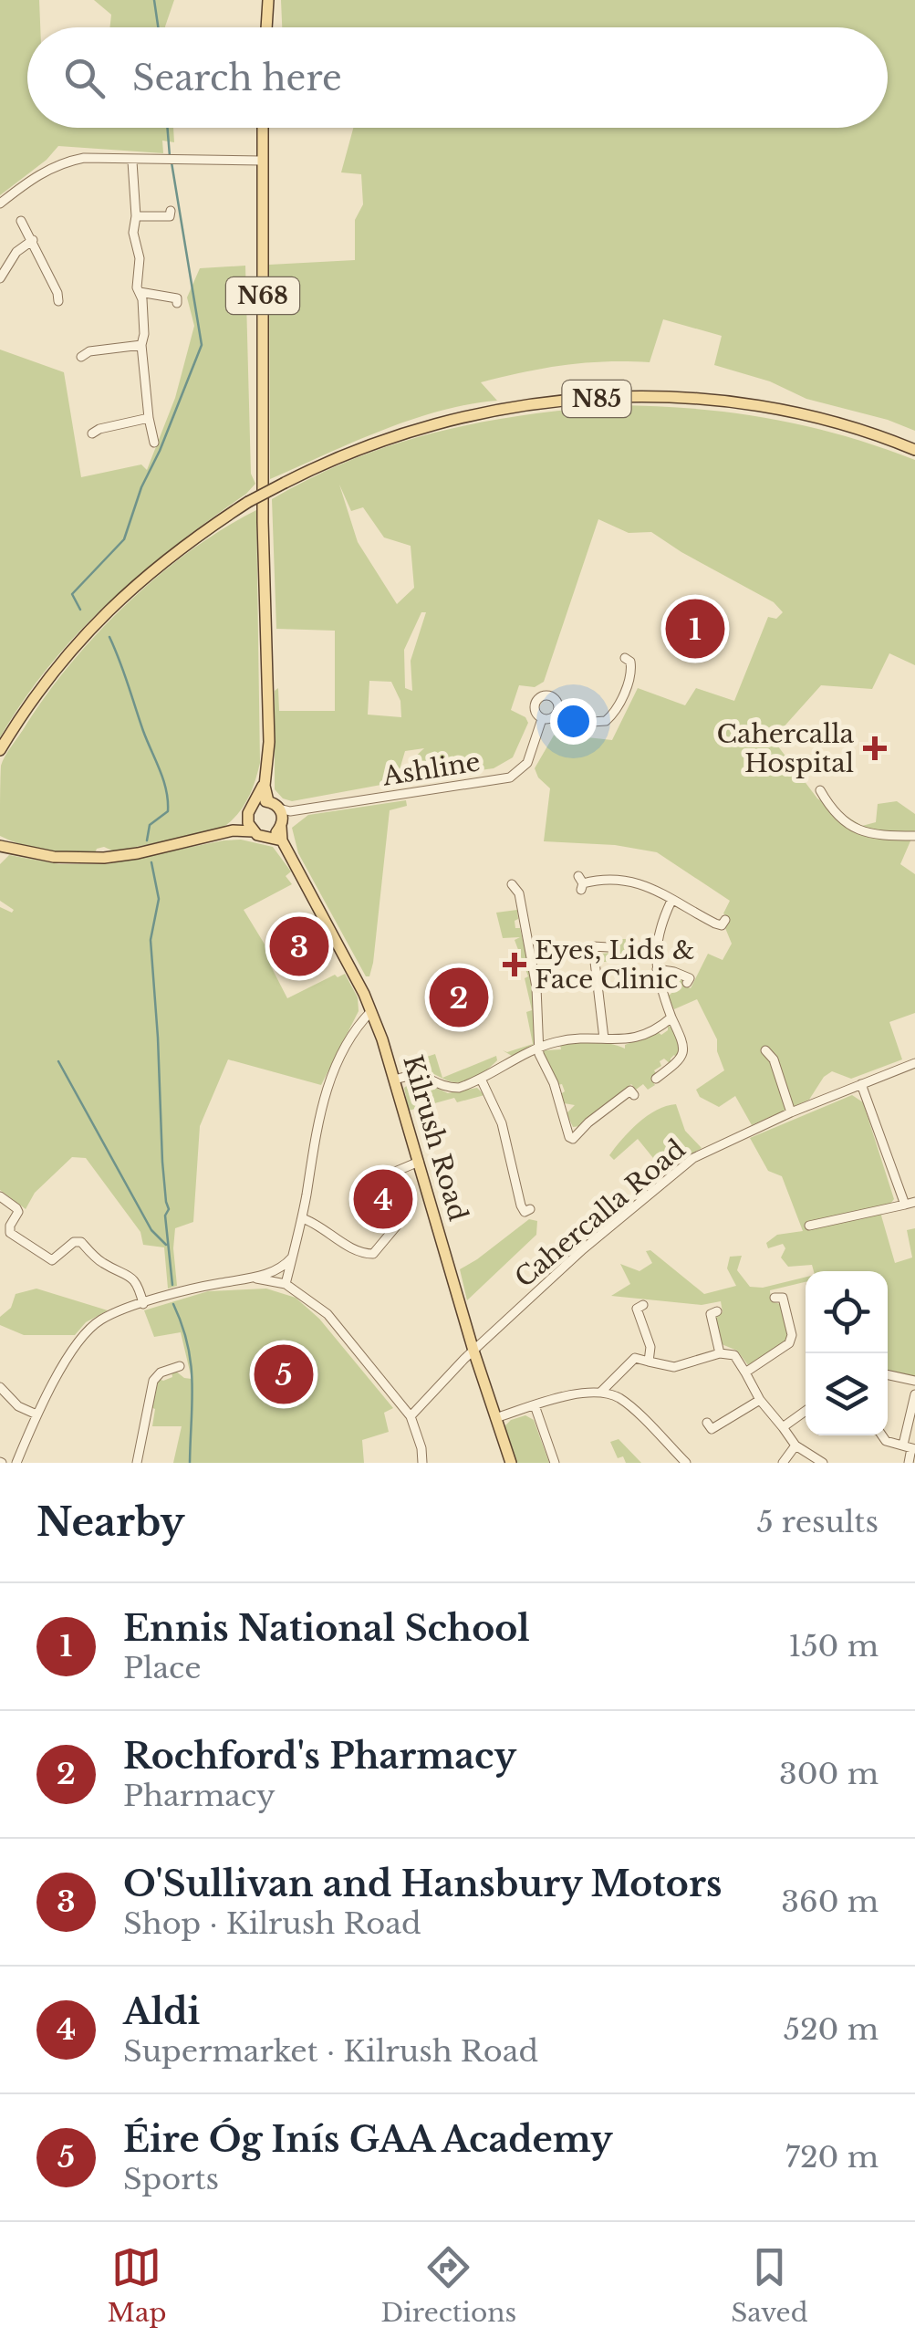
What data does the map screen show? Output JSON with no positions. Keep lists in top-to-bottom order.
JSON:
{
  "streets": {
    "main road": ["N68", "N85", "Kilrush Road"],
    "street": ["Ashline", "Cahercalla Road"]
  },
  "crossings": [
    ["N68", "Ashline"],
    ["N68", "Kilrush Road"],
    ["Ashline", "Kilrush Road"],
    ["Kilrush Road", "Cahercalla Road"]
  ],
  "places": {
    "health": ["Cahercalla Hospital", "Eyes, Lids & Face Clinic"]
  },
  "page": {
    "search": "Search here",
    "pins": [
      "1",
      "3",
      "2",
      "4",
      "5"
    ],
    "heading": ["Nearby", "5 results"],
    "list": [
      {
        "mark": "1",
        "name": "Ennis National School",
        "note": "Place",
        "value": "150 m"
      },
      {
        "mark": "2",
        "name": "Rochford's Pharmacy",
        "note": "Pharmacy",
        "value": "300 m"
      },
      {
        "mark": "3",
        "name": "O'Sullivan and Hansbury Motors",
        "note": "Shop · Kilrush Road",
        "value": "360 m"
      },
      {
        "mark": "4",
        "name": "Aldi",
        "note": "Supermarket · Kilrush Road",
        "value": "520 m"
      },
      {
        "mark": "5",
        "name": "Éire Óg Inís GAA Academy",
        "note": "Sports",
        "value": "720 m"
      }
    ],
    "nav": ["Map", "Directions", "Saved"]
  }
}
